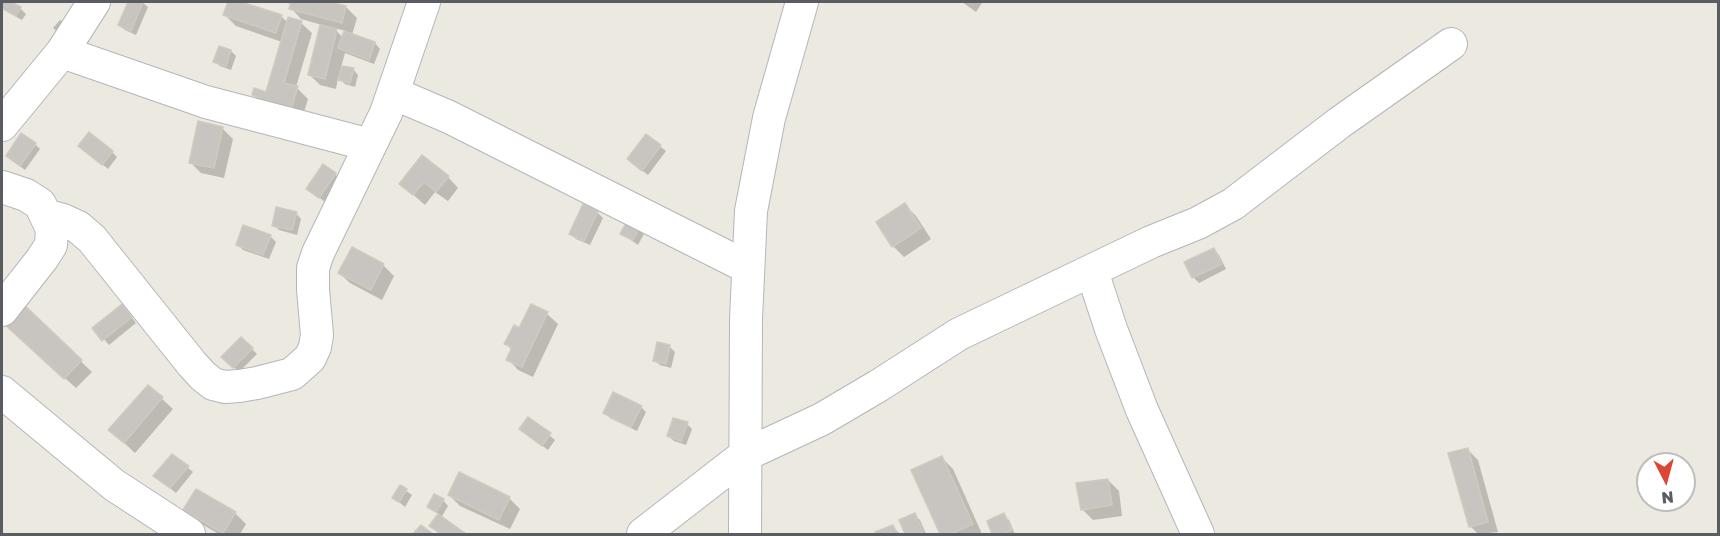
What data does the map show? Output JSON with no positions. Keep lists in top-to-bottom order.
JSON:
{
  "north": "bottom"
}
